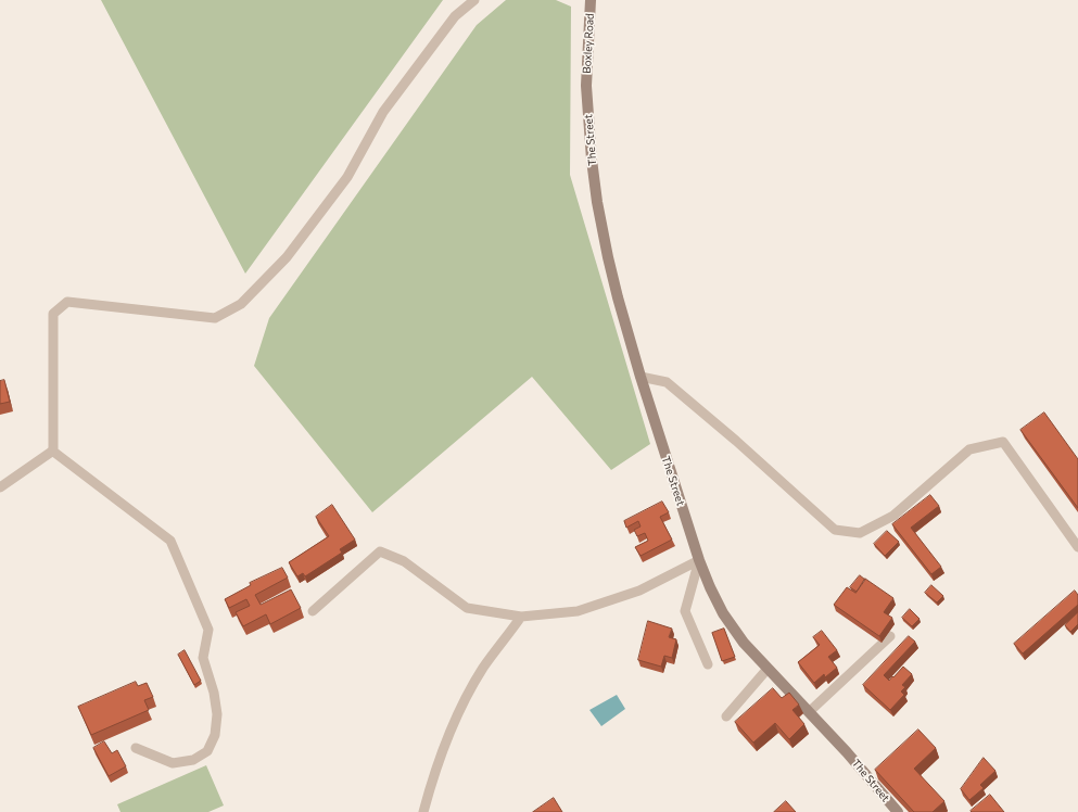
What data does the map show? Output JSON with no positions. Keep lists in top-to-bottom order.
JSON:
{
  "streets": {
    "street": ["Boxley Road", "The Street"]
  },
  "crossings": [
    ["Boxley Road", "The Street"]
  ]
}
